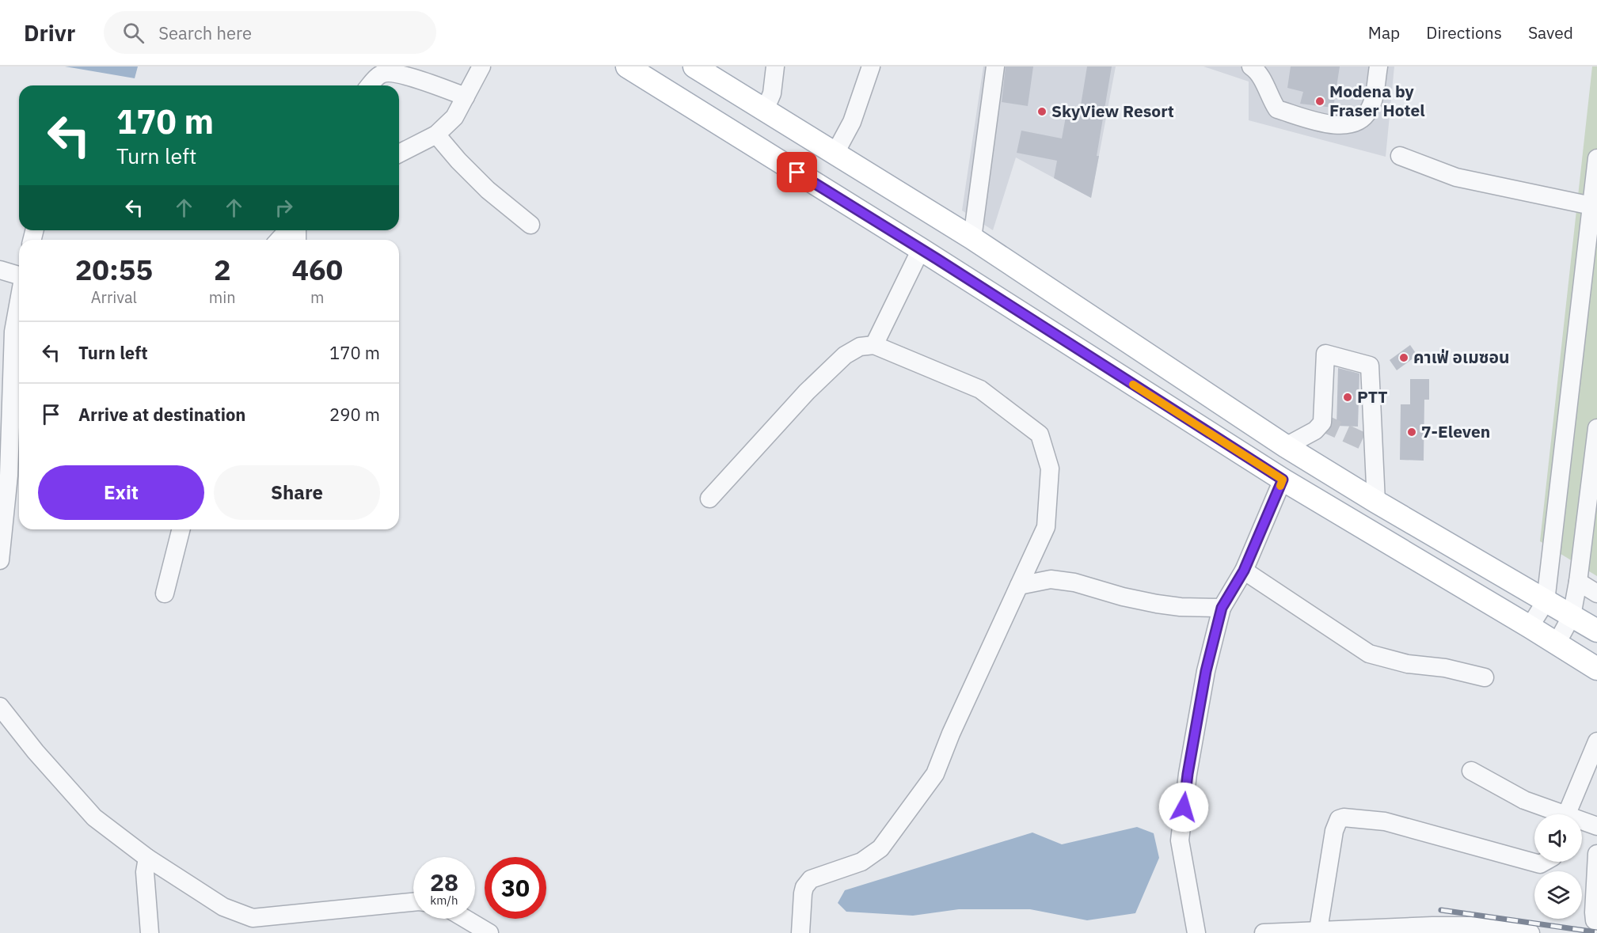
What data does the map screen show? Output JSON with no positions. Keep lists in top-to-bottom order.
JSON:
{
  "places": [
    "Modena by Fraser Hotel",
    "SkyView Resort",
    "คาเฟ่ อเมซอน",
    "PTT",
    "7-Eleven"
  ],
  "page": {
    "header": "Drivr",
    "search": "Search here",
    "nav": ["Map", "Directions", "Saved"],
    "turn": ["170 m", "Turn left"],
    "eta": [
      "20:55",
      "Arrival",
      "2",
      "min",
      "460",
      "m"
    ],
    "list": [
      {
        "name": "Turn left",
        "value": "170 m"
      },
      {
        "name": "Arrive at destination",
        "value": "290 m"
      }
    ],
    "buttons": ["Exit", "Share"],
    "speed": "28 km/h",
    "limit": "30"
  }
}
